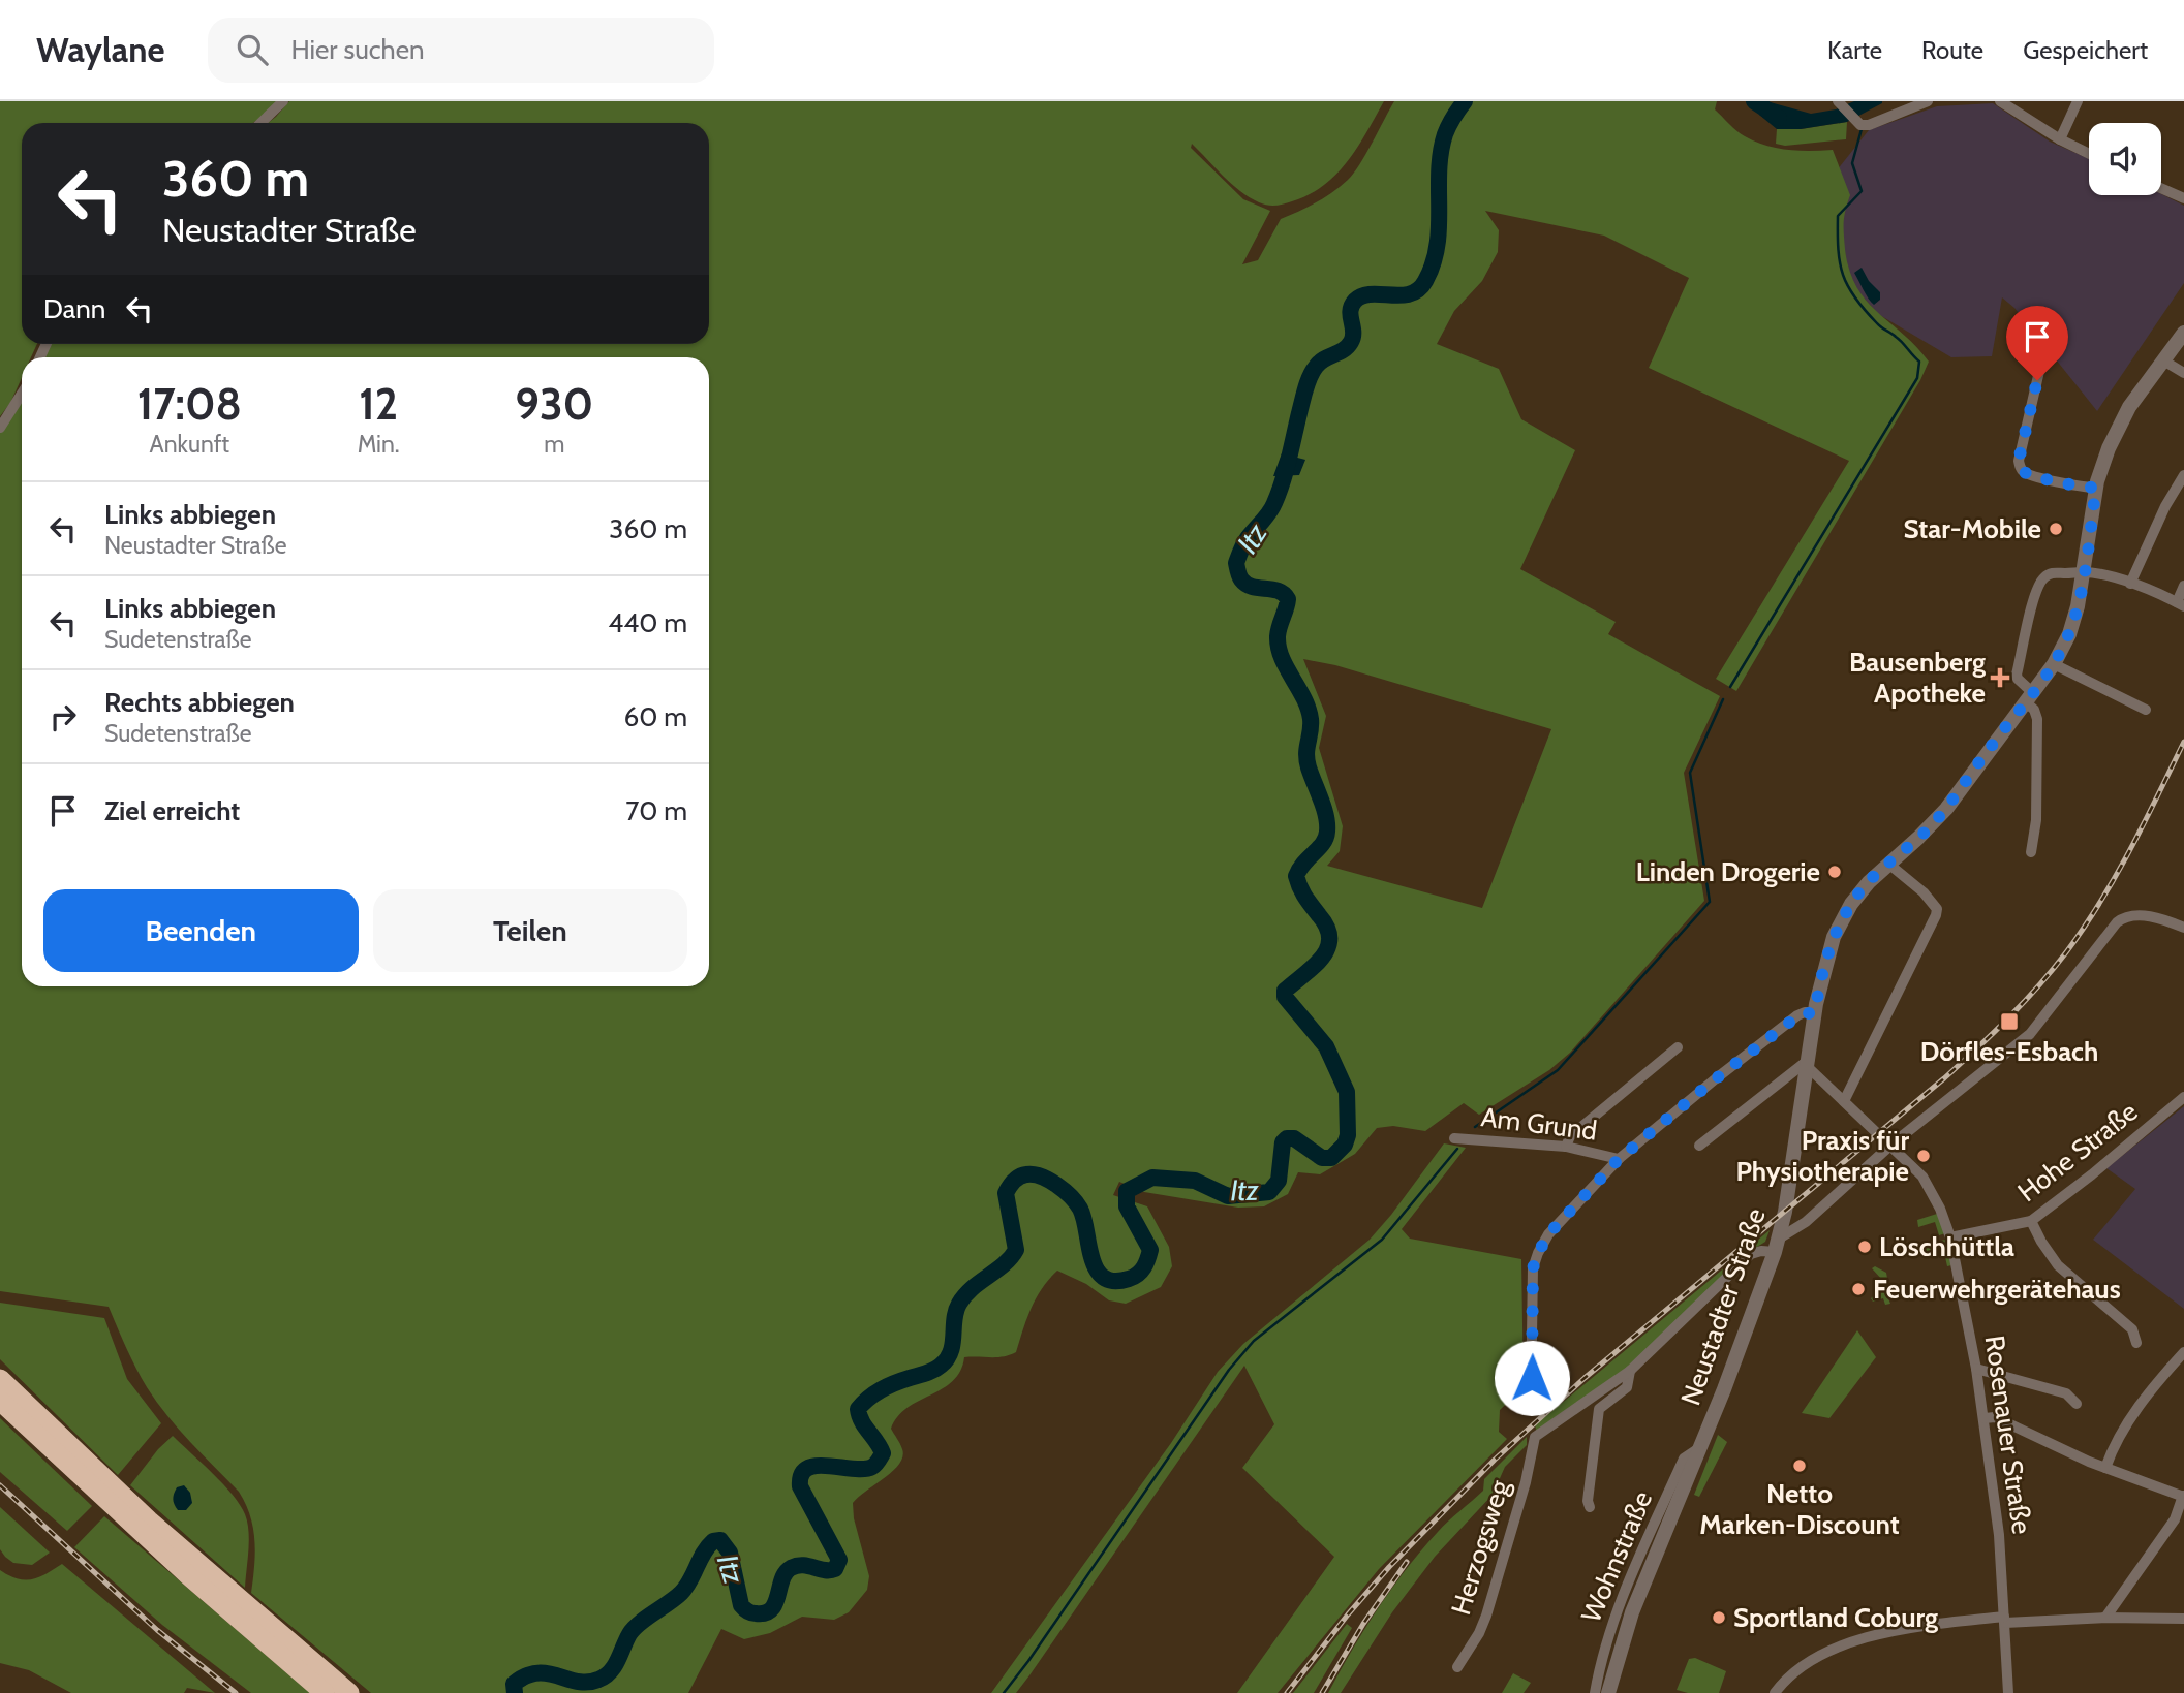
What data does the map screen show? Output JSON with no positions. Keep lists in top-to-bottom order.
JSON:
{
  "streets": {
    "street": [
      "Am Grund",
      "Hohe Straße",
      "Neustadter Straße",
      "Rosenauer Straße",
      "Herzogsweg",
      "Wohnstraße"
    ]
  },
  "crossings": [
    ["Hohe Straße", "Rosenauer Straße"],
    ["Neustadter Straße", "Rosenauer Straße"],
    ["Neustadter Straße", "Wohnstraße"]
  ],
  "water": ["Itz"],
  "places": {
    "other": [
      "Star-Mobile",
      "Linden Drogerie",
      "Praxis für Physiotherapie",
      "Löschhüttla",
      "Feuerwehrgerätehaus",
      "Netto Marken-Discount",
      "Sportland Coburg"
    ],
    "health": ["Bausenberg Apotheke"],
    "transit": ["Dörfles-Esbach"]
  },
  "page": {
    "header": "Waylane",
    "search": "Hier suchen",
    "nav": ["Karte", "Route", "Gespeichert"],
    "turn": ["360 m", "Neustadter Straße"],
    "then": "Dann",
    "eta": [
      "17:08",
      "Ankunft",
      "12",
      "Min.",
      "930",
      "m"
    ],
    "list": [
      {
        "name": "Links abbiegen",
        "note": "Neustadter Straße",
        "value": "360 m"
      },
      {
        "name": "Links abbiegen",
        "note": "Sudetenstraße",
        "value": "440 m"
      },
      {
        "name": "Rechts abbiegen",
        "note": "Sudetenstraße",
        "value": "60 m"
      },
      {
        "name": "Ziel erreicht",
        "value": "70 m"
      }
    ],
    "buttons": ["Beenden", "Teilen"]
  }
}
